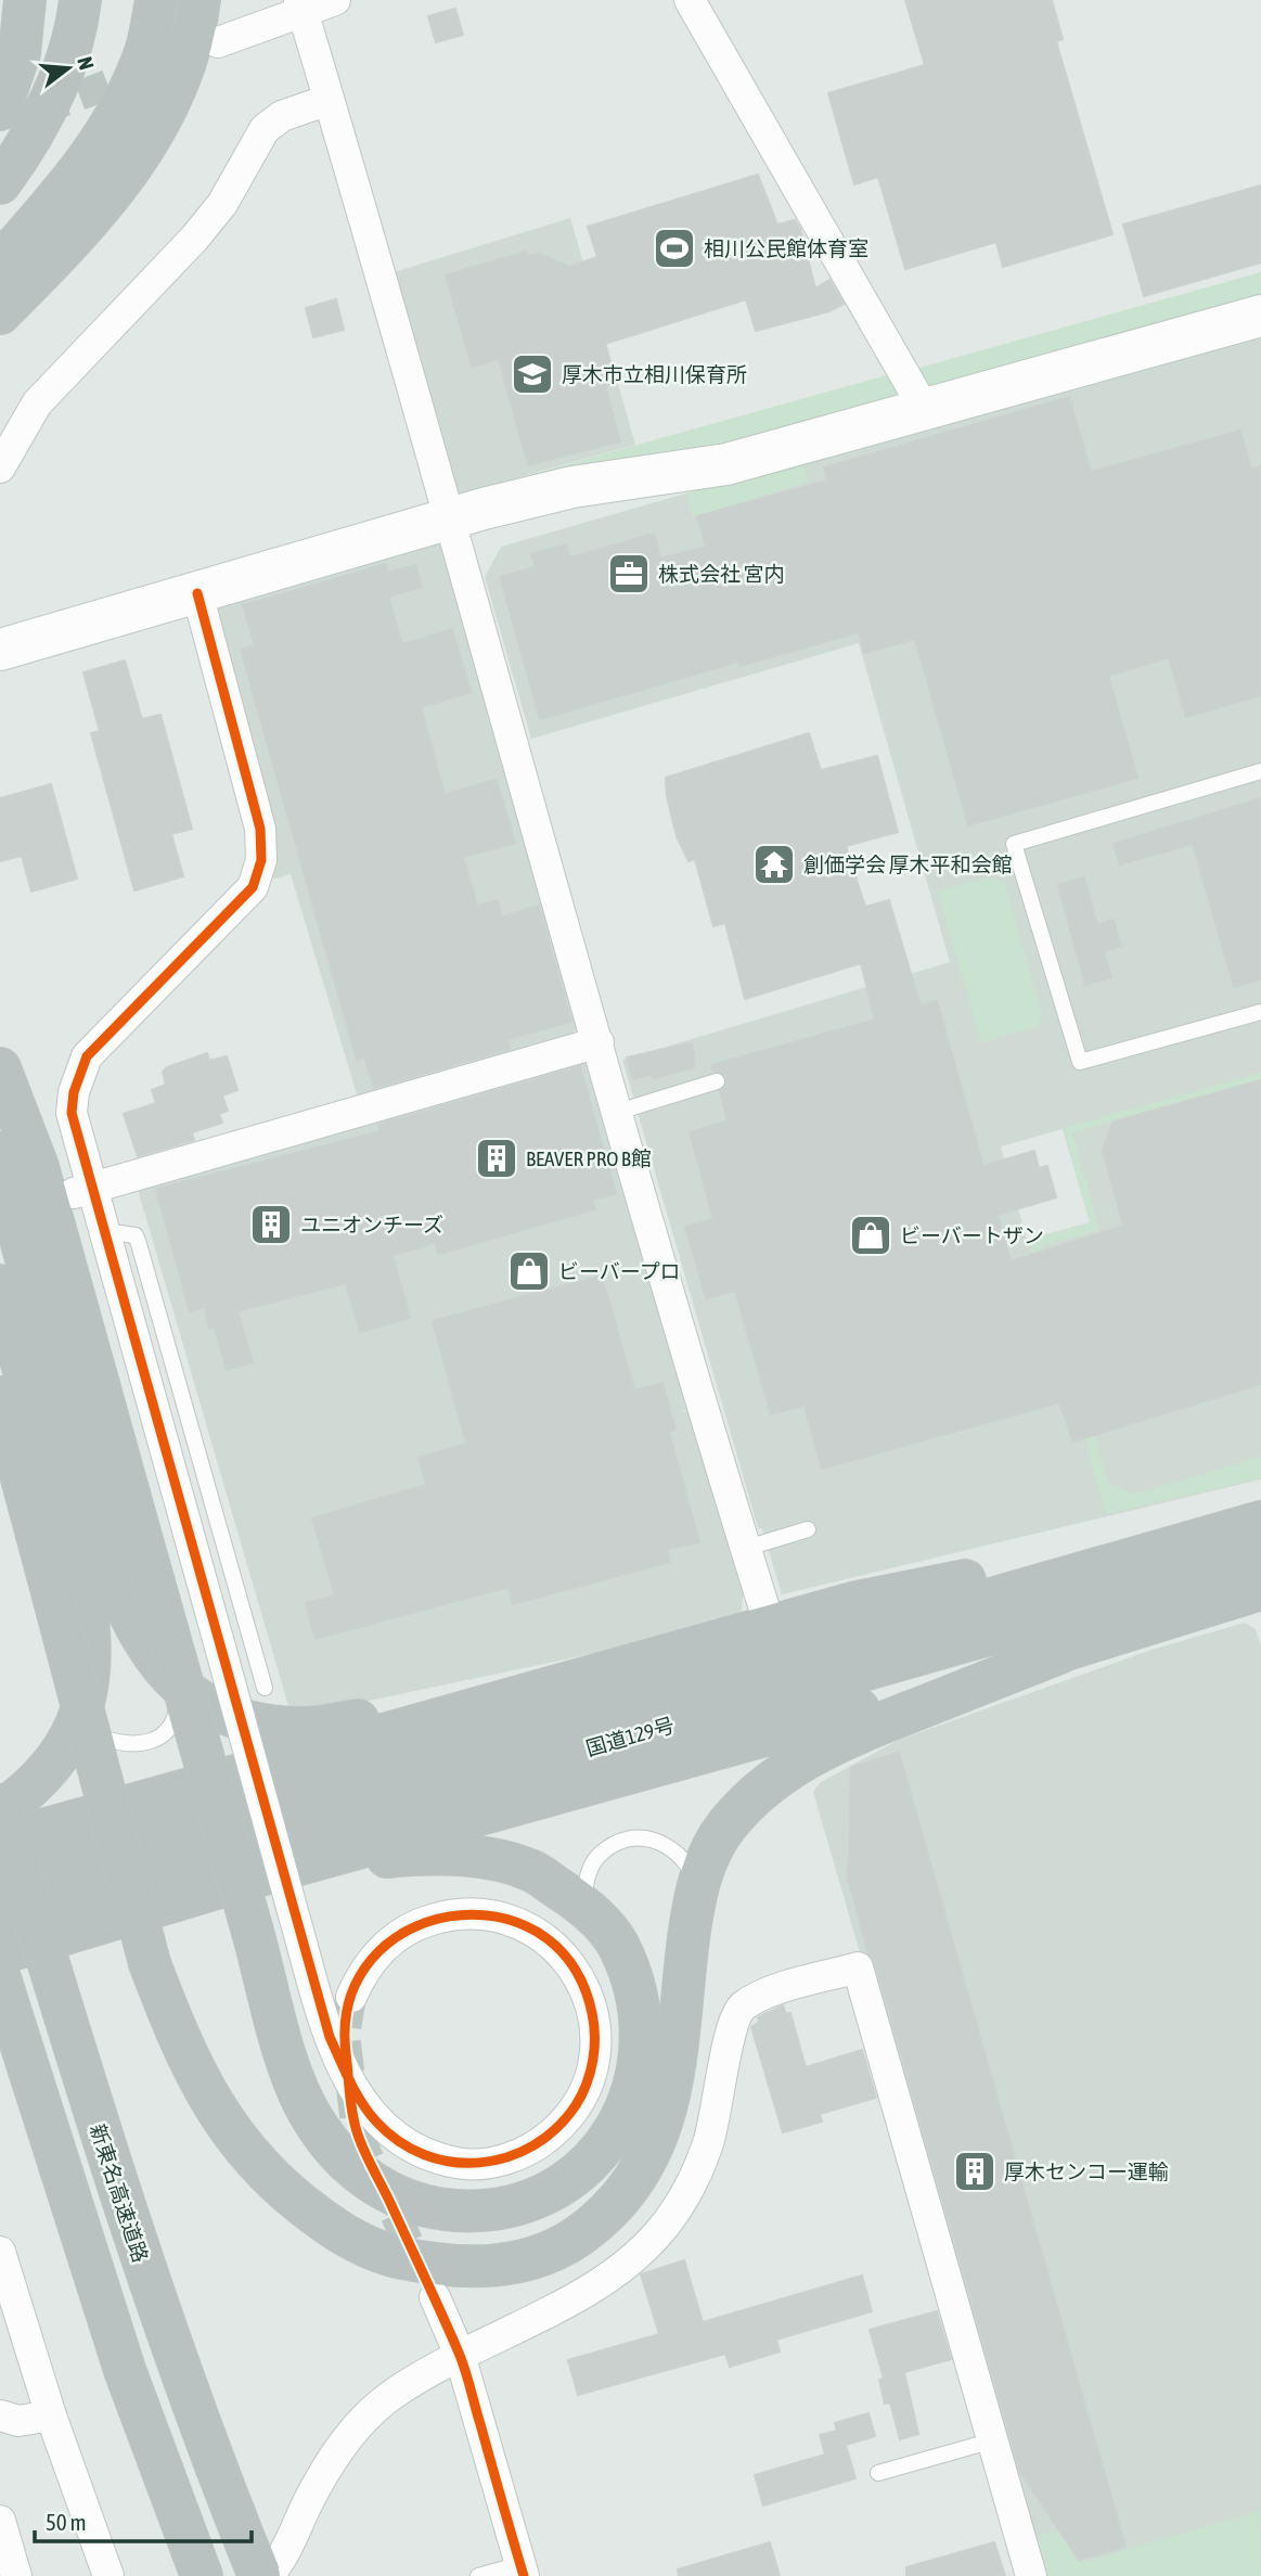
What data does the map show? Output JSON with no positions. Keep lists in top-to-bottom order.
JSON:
{
  "streets": {
    "highway": ["国道129号", "新東名高速道路"]
  },
  "places": {
    "sports": ["相川公民館体育室"],
    "school or university": ["厚木市立相川保育所"],
    "office": ["株式会社 宮内"],
    "temple": ["創価学会 厚木平和会館"],
    "building": ["BEAVER PRO B館", "ユニオンチーズ", "厚木センコー運輸"],
    "shop": ["ビーバートザン", "ビーバープロ"]
  },
  "scale_bar": "50 m",
  "north": "right"
}
